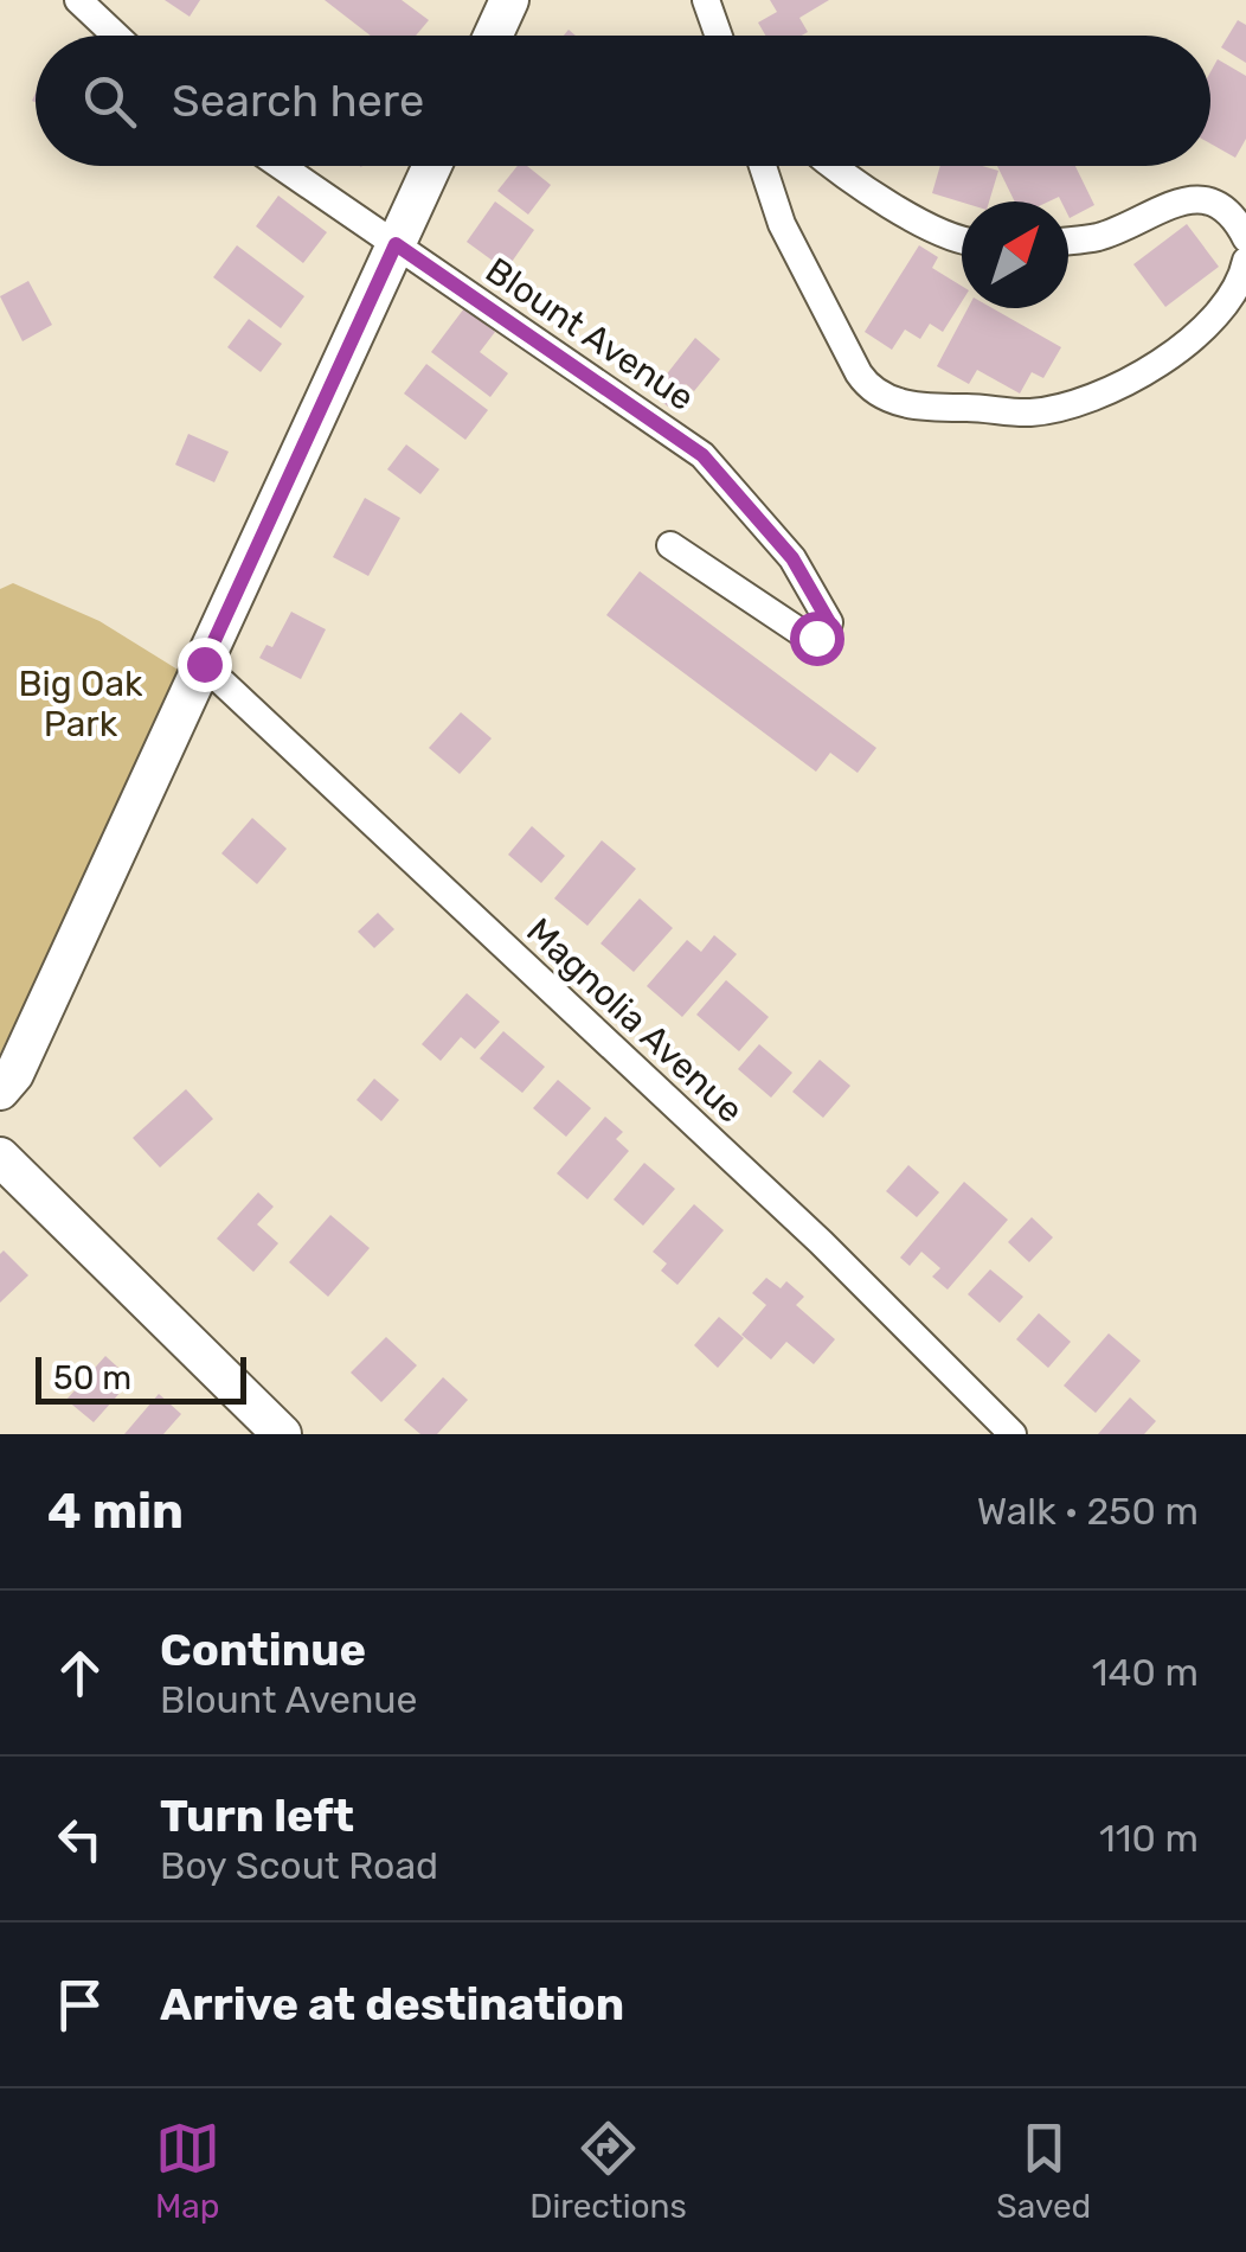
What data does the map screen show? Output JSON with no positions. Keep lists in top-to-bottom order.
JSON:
{
  "streets": {
    "street": ["Blount Avenue", "Magnolia Avenue"]
  },
  "parks": ["Big Oak Park"],
  "scale_bar": "50 m",
  "north": "top right",
  "page": {
    "search": "Search here",
    "scale": "50 m",
    "heading": ["4 min", "Walk · 250 m"],
    "list": [
      ["Continue", "Blount Avenue", "140 m"],
      ["Turn left", "Boy Scout Road", "110 m"],
      "Arrive at destination"
    ],
    "nav": ["Map", "Directions", "Saved"]
  }
}
